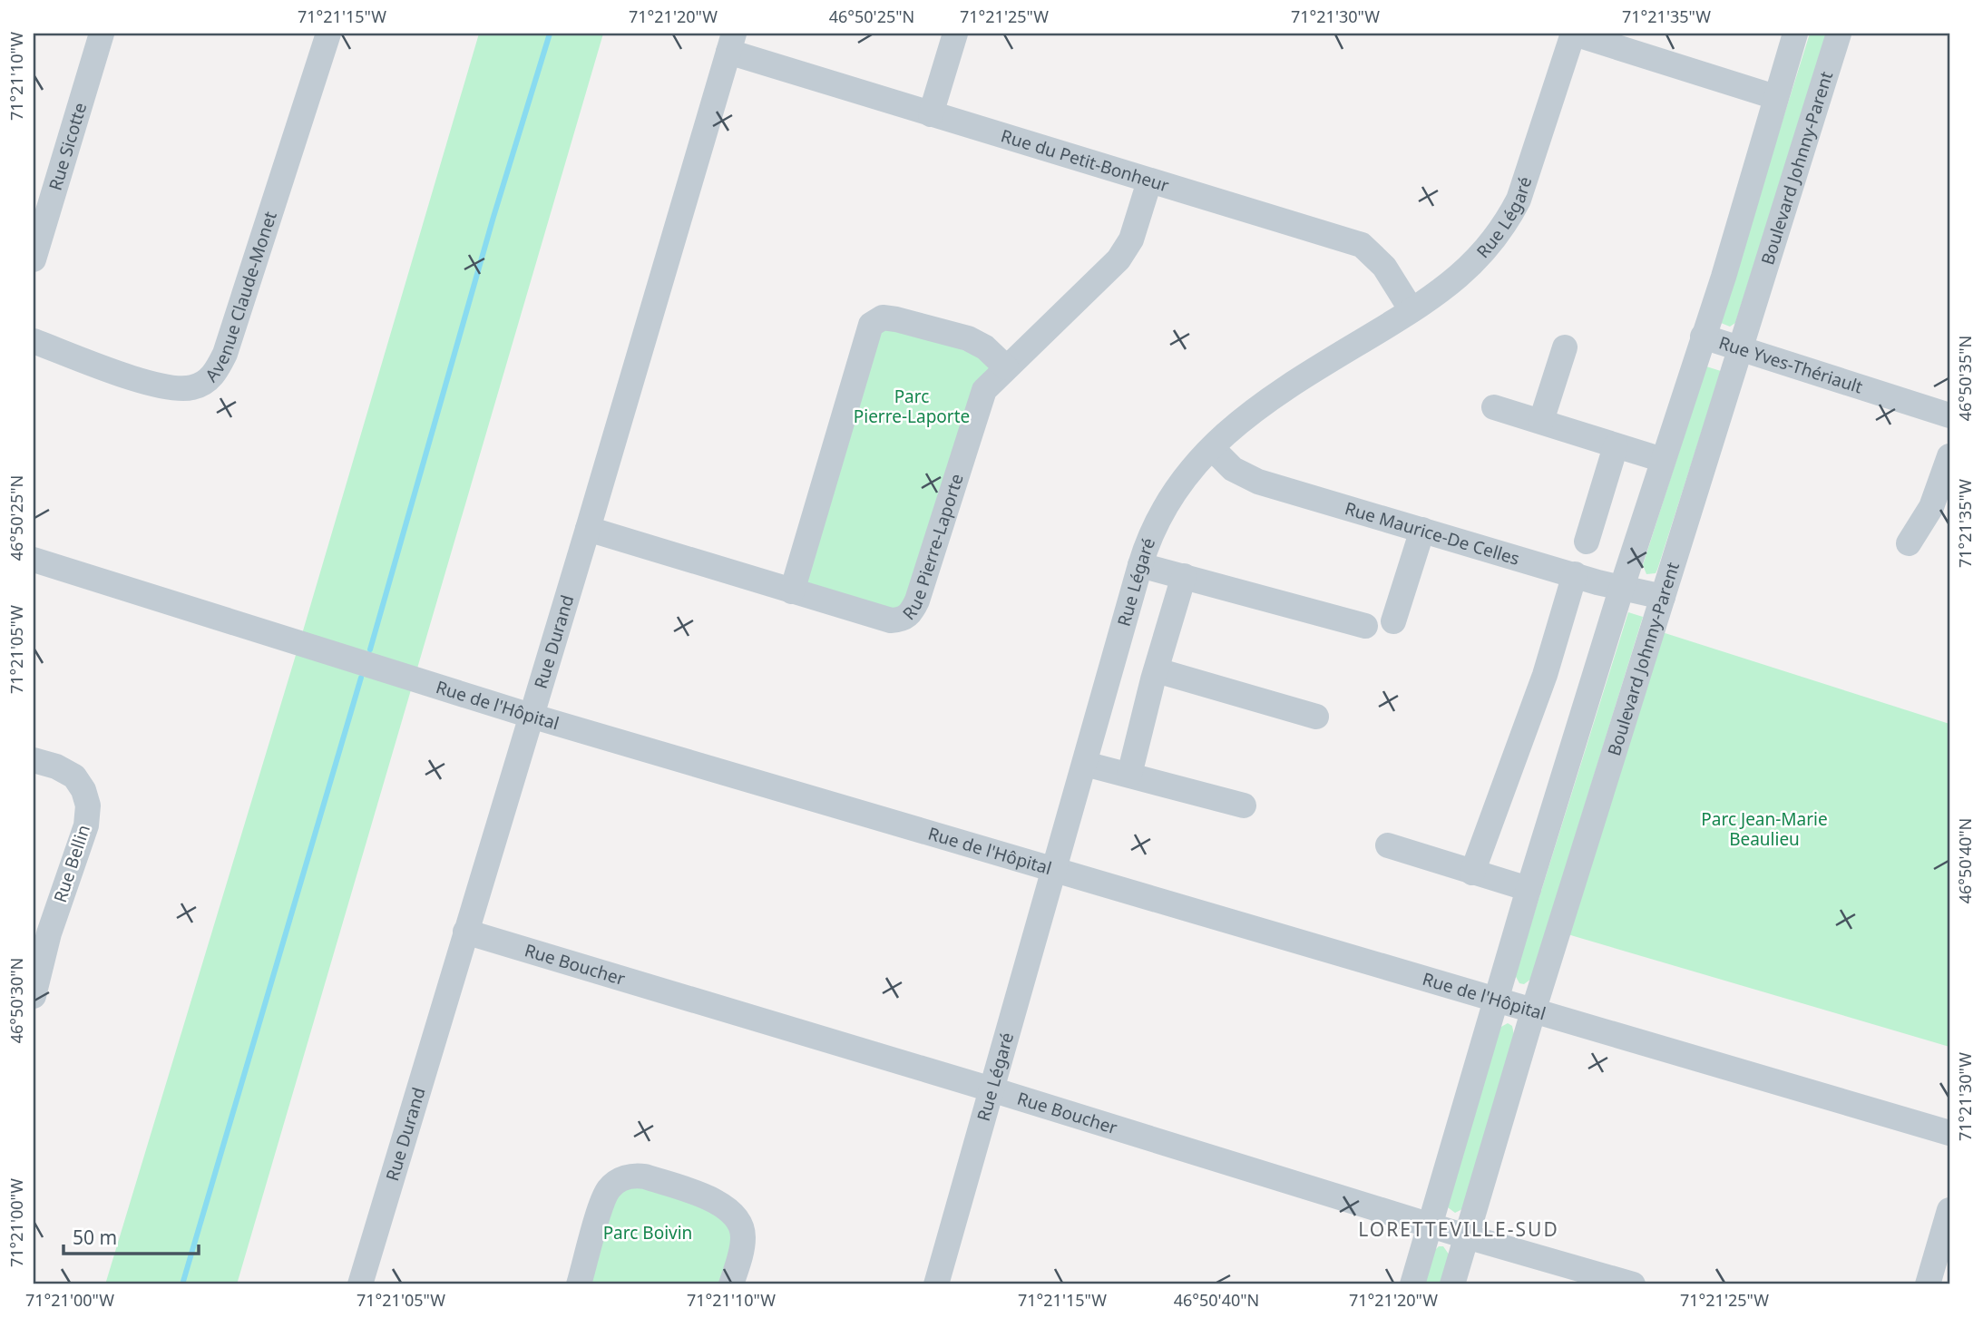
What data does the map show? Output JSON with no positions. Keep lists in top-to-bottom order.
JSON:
{
  "streets": {
    "street": [
      "Rue Sicotte",
      "Rue du Petit-Bonheur",
      "Boulevard Johnny-Parent",
      "Rue Légaré",
      "Avenue Claude-Monet",
      "Rue Yves-Thériault",
      "Rue Maurice-De Celles",
      "Rue Pierre-Laporte",
      "Rue Durand",
      "Rue de l'Hôpital",
      "Rue Bellin",
      "Rue Boucher"
    ]
  },
  "crossings": [
    ["Rue du Petit-Bonheur", "Rue Légaré"],
    ["Rue du Petit-Bonheur", "Rue Pierre-Laporte"],
    ["Rue du Petit-Bonheur", "Rue Durand"],
    ["Boulevard Johnny-Parent", "Rue Yves-Thériault"],
    ["Boulevard Johnny-Parent", "Rue Maurice-De Celles"],
    ["Boulevard Johnny-Parent", "Rue de l'Hôpital"],
    ["Boulevard Johnny-Parent", "Rue Boucher"],
    ["Rue Légaré", "Rue Maurice-De Celles"],
    ["Rue Légaré", "Rue de l'Hôpital"],
    ["Rue Légaré", "Rue Boucher"],
    ["Rue Pierre-Laporte", "Rue Durand"],
    ["Rue Durand", "Rue de l'Hôpital"],
    ["Rue Durand", "Rue Boucher"]
  ],
  "districts": ["LORETTEVILLE-SUD"],
  "parks": ["Parc Pierre-Laporte", "Parc Jean-Marie Beaulieu", "Parc Boivin"],
  "scale_bar": "50 m",
  "coordinates": [
    "71°21'15\"W",
    "71°21'20\"W",
    "46°50'25\"N",
    "71°21'25\"W",
    "71°21'30\"W",
    "71°21'35\"W",
    "71°21'10\"W",
    "46°50'35\"N",
    "71°21'05\"W",
    "46°50'40\"N",
    "46°50'30\"N",
    "71°21'00\"W"
  ]
}
